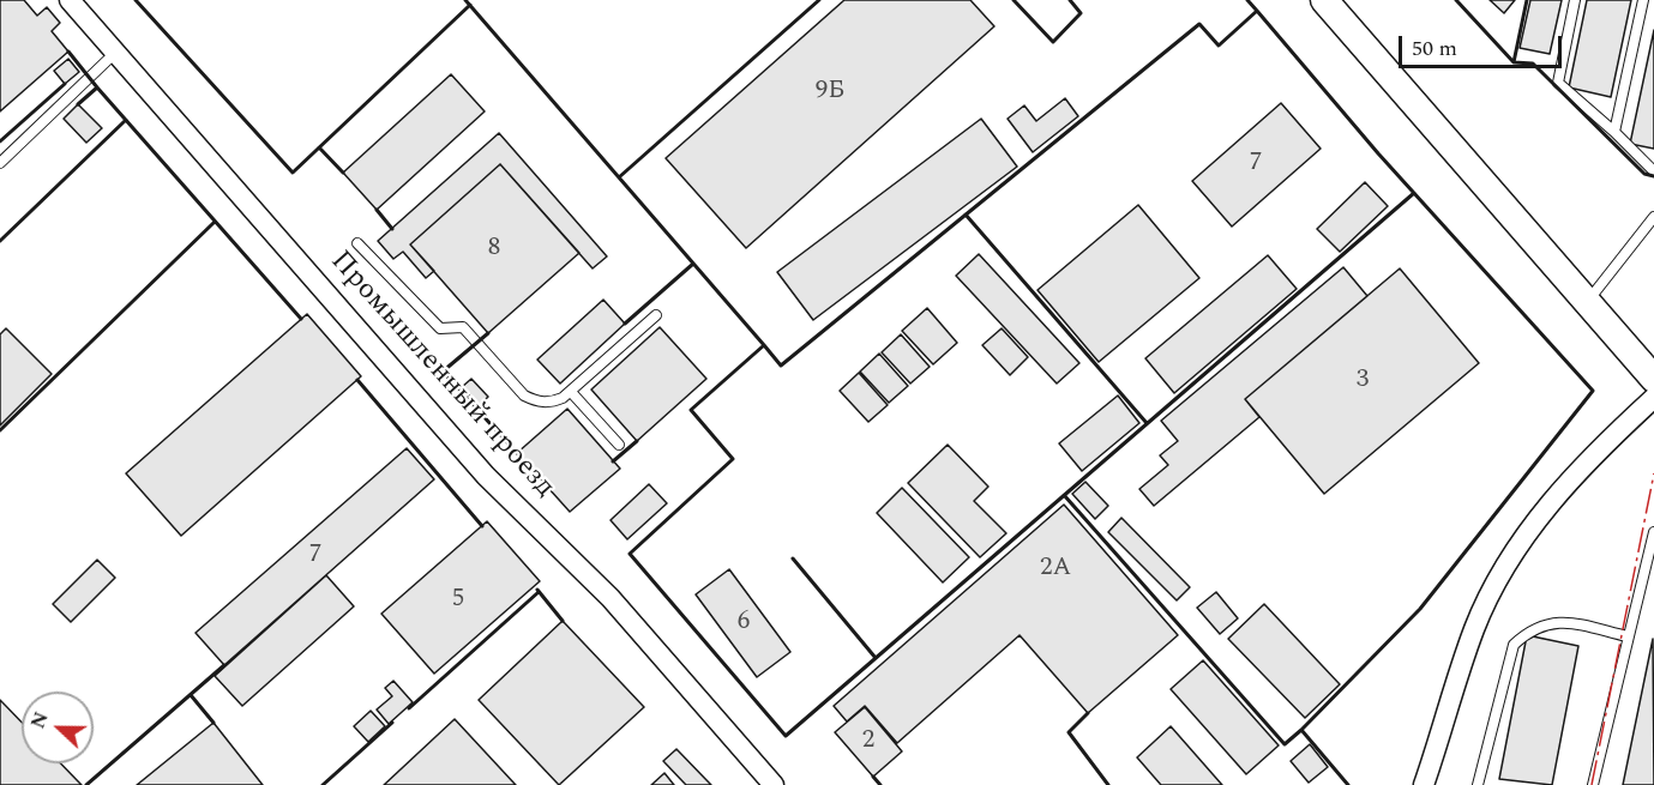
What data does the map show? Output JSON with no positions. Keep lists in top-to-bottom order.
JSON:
{
  "streets": {
    "street": ["Промышленный проезд"]
  },
  "house_numbers": [
    "9Б",
    "7",
    "8",
    "3",
    "7",
    "2А",
    "5",
    "6",
    "2"
  ],
  "scale_bar": "50 m",
  "north": "left"
}
